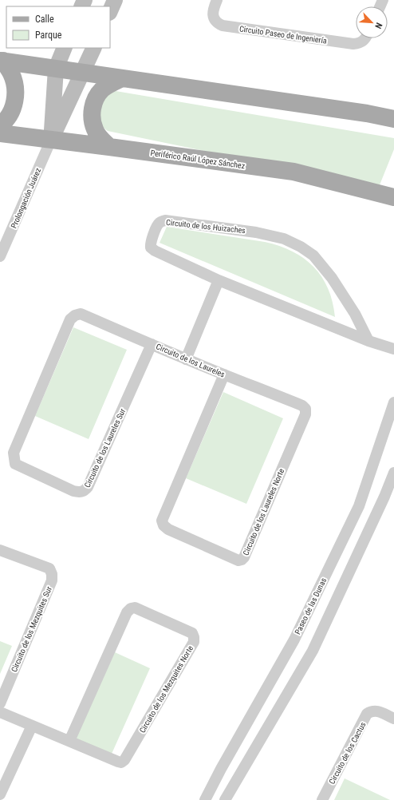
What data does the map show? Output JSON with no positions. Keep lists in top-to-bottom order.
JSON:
{
  "streets": {
    "main road": ["Periférico Raúl López Sánchez"],
    "street": [
      "Circuito Paseo de Ingeniería",
      "Prolongación Juárez",
      "Circuito de los Huizaches",
      "Circuito de los Laureles",
      "Circuito de los Laureles Sur",
      "Circuito de los Laureles Norte",
      "Paseo de las Dunas",
      "Circuito de los Mezquites Sur",
      "Circuito de los Mezquites Norte",
      "Circuito de los Cactus"
    ]
  },
  "crossings": [
    ["Periférico Raúl López Sánchez", "Prolongación Juárez"],
    ["Circuito de los Laureles", "Circuito de los Laureles Sur"],
    ["Circuito de los Laureles", "Circuito de los Laureles Norte"]
  ],
  "legend": ["Calle", "Parque"],
  "north": "bottom right"
}
